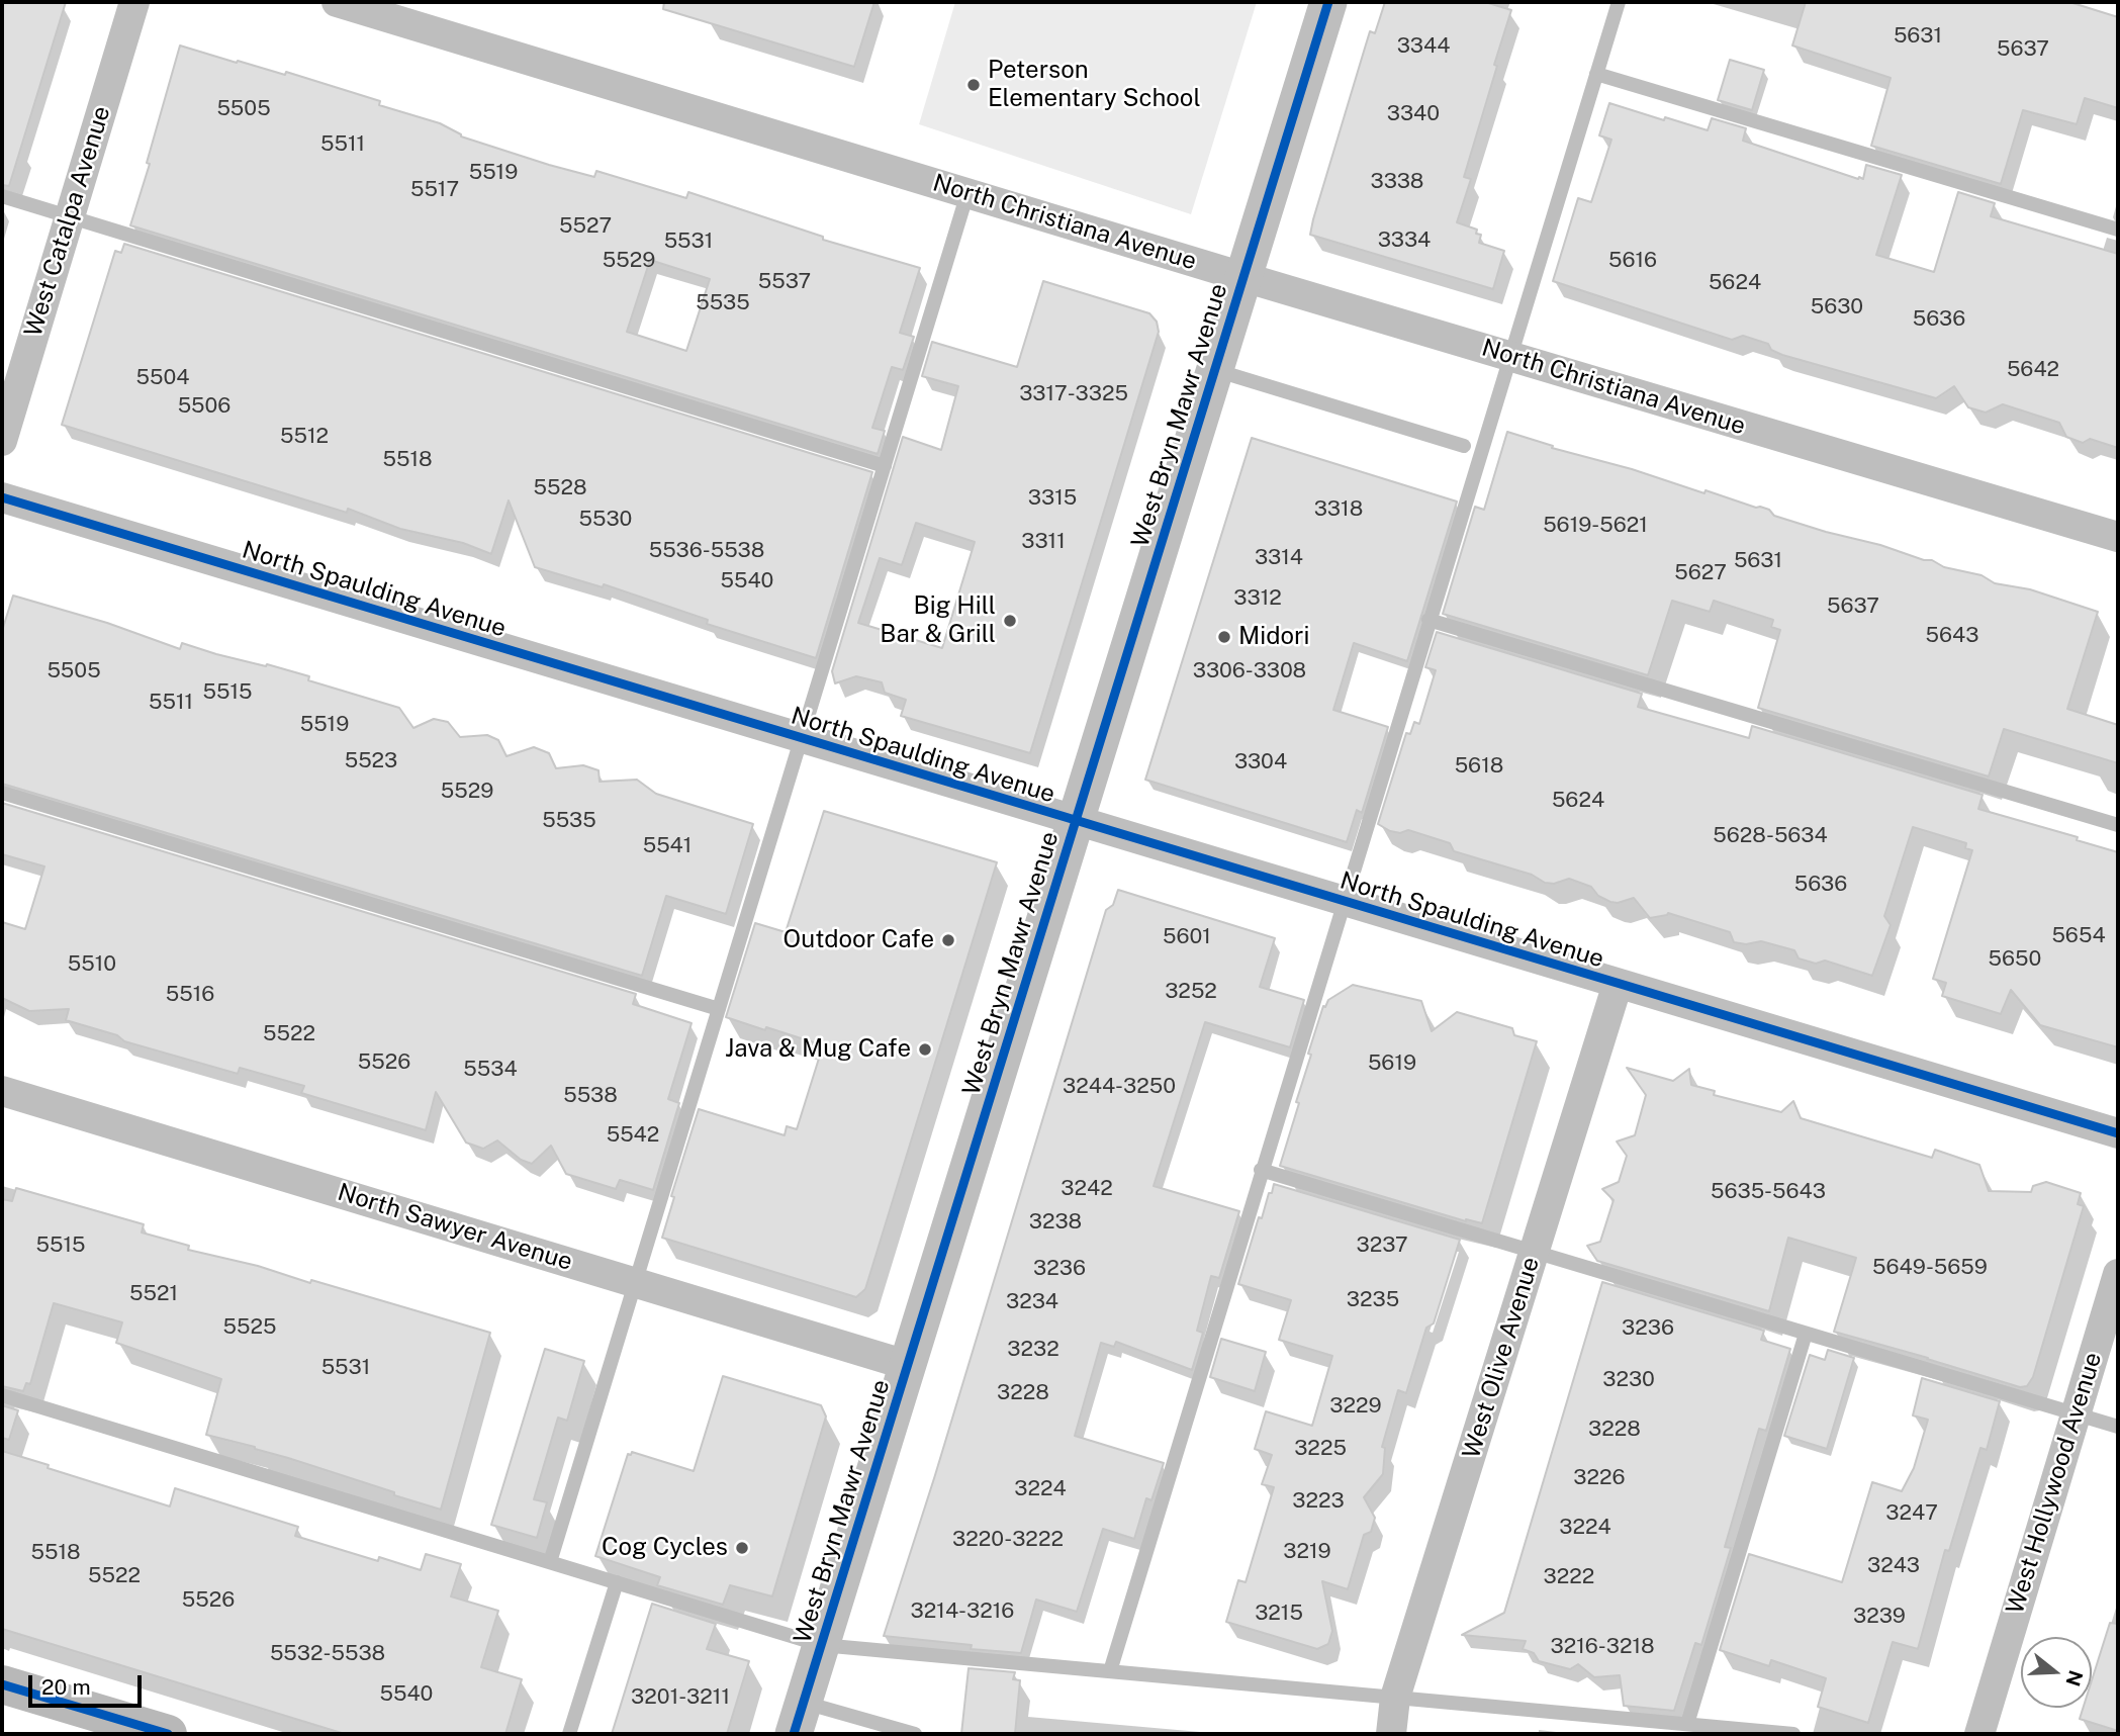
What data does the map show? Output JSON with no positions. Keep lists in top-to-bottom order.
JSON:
{
  "streets": {
    "street": [
      "West Catalpa Avenue",
      "North Christiana Avenue",
      "West Bryn Mawr Avenue",
      "North Spaulding Avenue",
      "North Sawyer Avenue",
      "West Olive Avenue",
      "West Hollywood Avenue"
    ]
  },
  "crossings": [
    ["North Christiana Avenue", "West Bryn Mawr Avenue"],
    ["West Bryn Mawr Avenue", "North Spaulding Avenue"],
    ["West Bryn Mawr Avenue", "North Sawyer Avenue"],
    ["North Spaulding Avenue", "West Olive Avenue"]
  ],
  "places": [
    "Peterson Elementary School",
    "Big Hill Bar & Grill",
    "Midori",
    "Outdoor Cafe",
    "Java & Mug Cafe",
    "Cog Cycles"
  ],
  "house_numbers": [
    "5631",
    "3344",
    "5637",
    "5505",
    "3340",
    "5511",
    "5519",
    "3338",
    "5517",
    "5527",
    "3334",
    "5531",
    "5529",
    "5616",
    "5537",
    "5624",
    "5535",
    "5630",
    "5636",
    "5642",
    "5504",
    "3317-3325",
    "5506",
    "5512",
    "5518",
    "5528",
    "3315",
    "3318",
    "5530",
    "5619-5621",
    "3311",
    "5536-5538",
    "3314",
    "5631",
    "5627",
    "5540",
    "3312",
    "5637",
    "5643",
    "5505",
    "3306-3308",
    "5515",
    "5511",
    "5519",
    "5523",
    "3304",
    "5618",
    "5529",
    "5624",
    "5535",
    "5628-5634",
    "5541",
    "5636",
    "5654",
    "5601",
    "5650",
    "5510",
    "3252",
    "5516",
    "5522",
    "5526",
    "5619",
    "5534",
    "3244-3250",
    "5538",
    "5542",
    "3242",
    "5635-5643",
    "3238",
    "5515",
    "3237",
    "5649-5659",
    "3236",
    "5521",
    "3235",
    "3234",
    "5525",
    "3236",
    "3232",
    "5531",
    "3230",
    "3228",
    "3229",
    "3228",
    "3225",
    "3226",
    "3224",
    "3223",
    "3247",
    "3224",
    "3220-3222",
    "3219",
    "5518",
    "3243",
    "5522",
    "3222",
    "5526",
    "3214-3216",
    "3215",
    "3239",
    "3216-3218",
    "5532-5538",
    "5540",
    "3201-3211"
  ],
  "scale_bar": "20 m",
  "north": "right"
}
